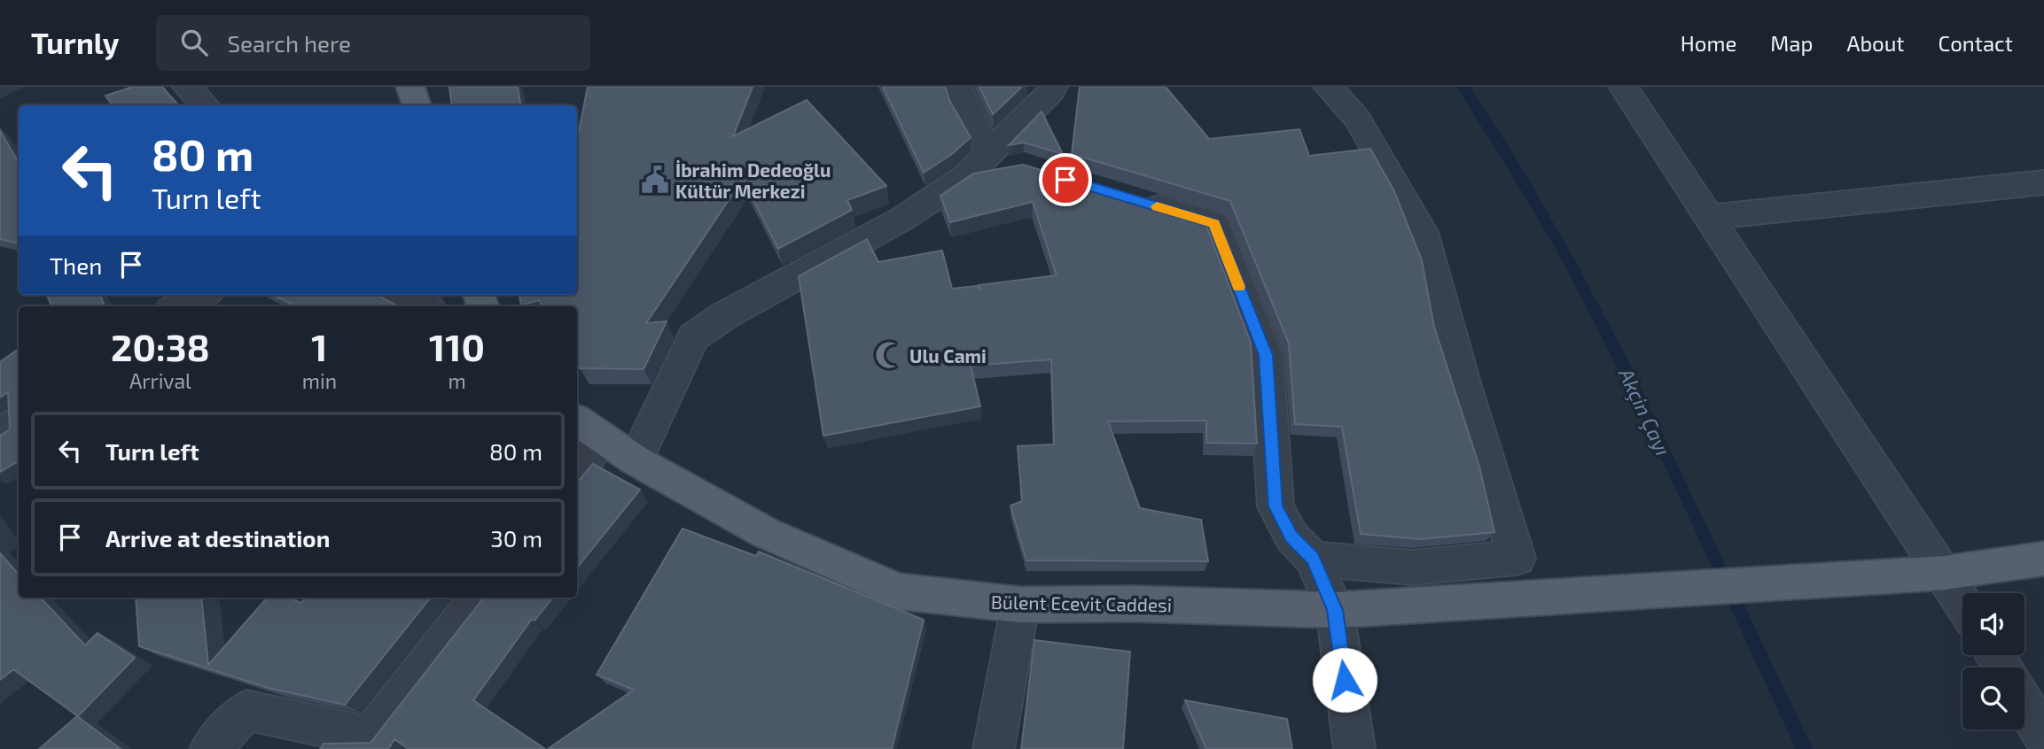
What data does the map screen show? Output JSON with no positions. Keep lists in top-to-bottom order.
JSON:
{
  "streets": {
    "main road": ["Bülent Ecevit Caddesi"]
  },
  "water": ["Akçin Çayı"],
  "places": {
    "public building": ["İbrahim Dedeoğlu Kültür Merkezi"],
    "mosque": ["Ulu Cami"]
  },
  "page": {
    "header": "Turnly",
    "search": "Search here",
    "nav": [
      "Home",
      "Map",
      "About",
      "Contact"
    ],
    "turn": ["80 m", "Turn left"],
    "then": "Then",
    "eta": [
      "20:38",
      "Arrival",
      "1",
      "min",
      "110",
      "m"
    ],
    "list": [
      {
        "name": "Turn left",
        "value": "80 m"
      },
      {
        "name": "Arrive at destination",
        "value": "30 m"
      }
    ]
  }
}
